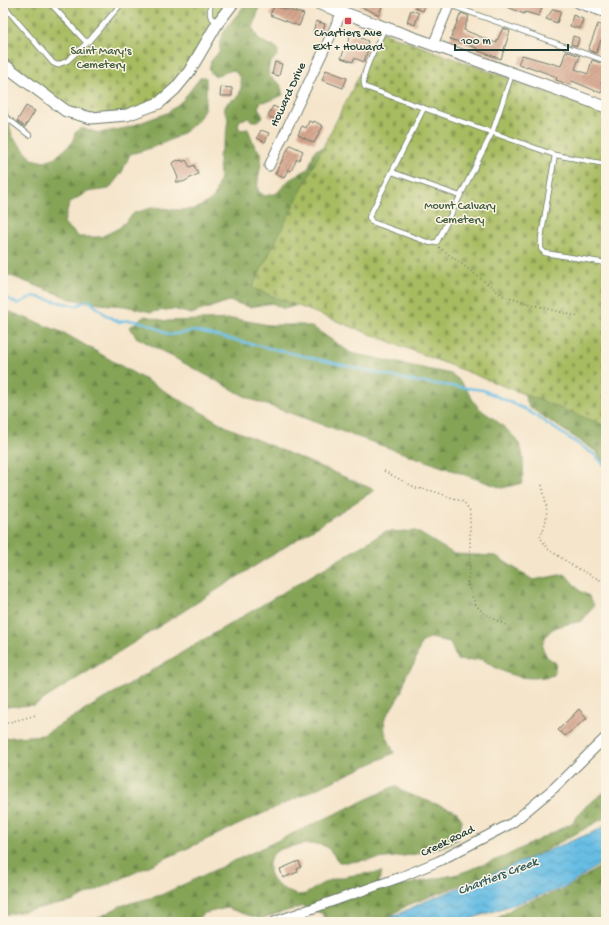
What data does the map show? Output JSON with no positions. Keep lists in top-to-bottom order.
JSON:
{
  "streets": {
    "street": ["Howard Drive", "Creek Road"]
  },
  "water": ["Chartiers Creek"],
  "parks": ["Saint Mary's Cemetery", "Mount Calvary Cemetery"],
  "places": {
    "transit": ["Chartiers Ave Ext + Howard"]
  },
  "scale_bar": "100 m"
}
